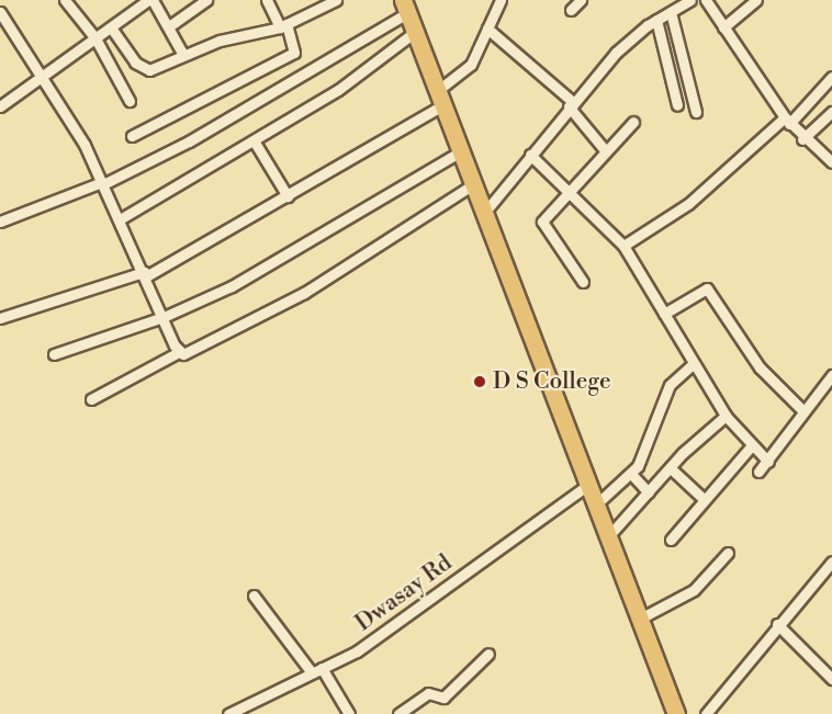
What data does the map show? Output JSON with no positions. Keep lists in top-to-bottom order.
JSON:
{
  "streets": {
    "street": ["Dwasay Rd"]
  },
  "places": ["D S College"]
}
